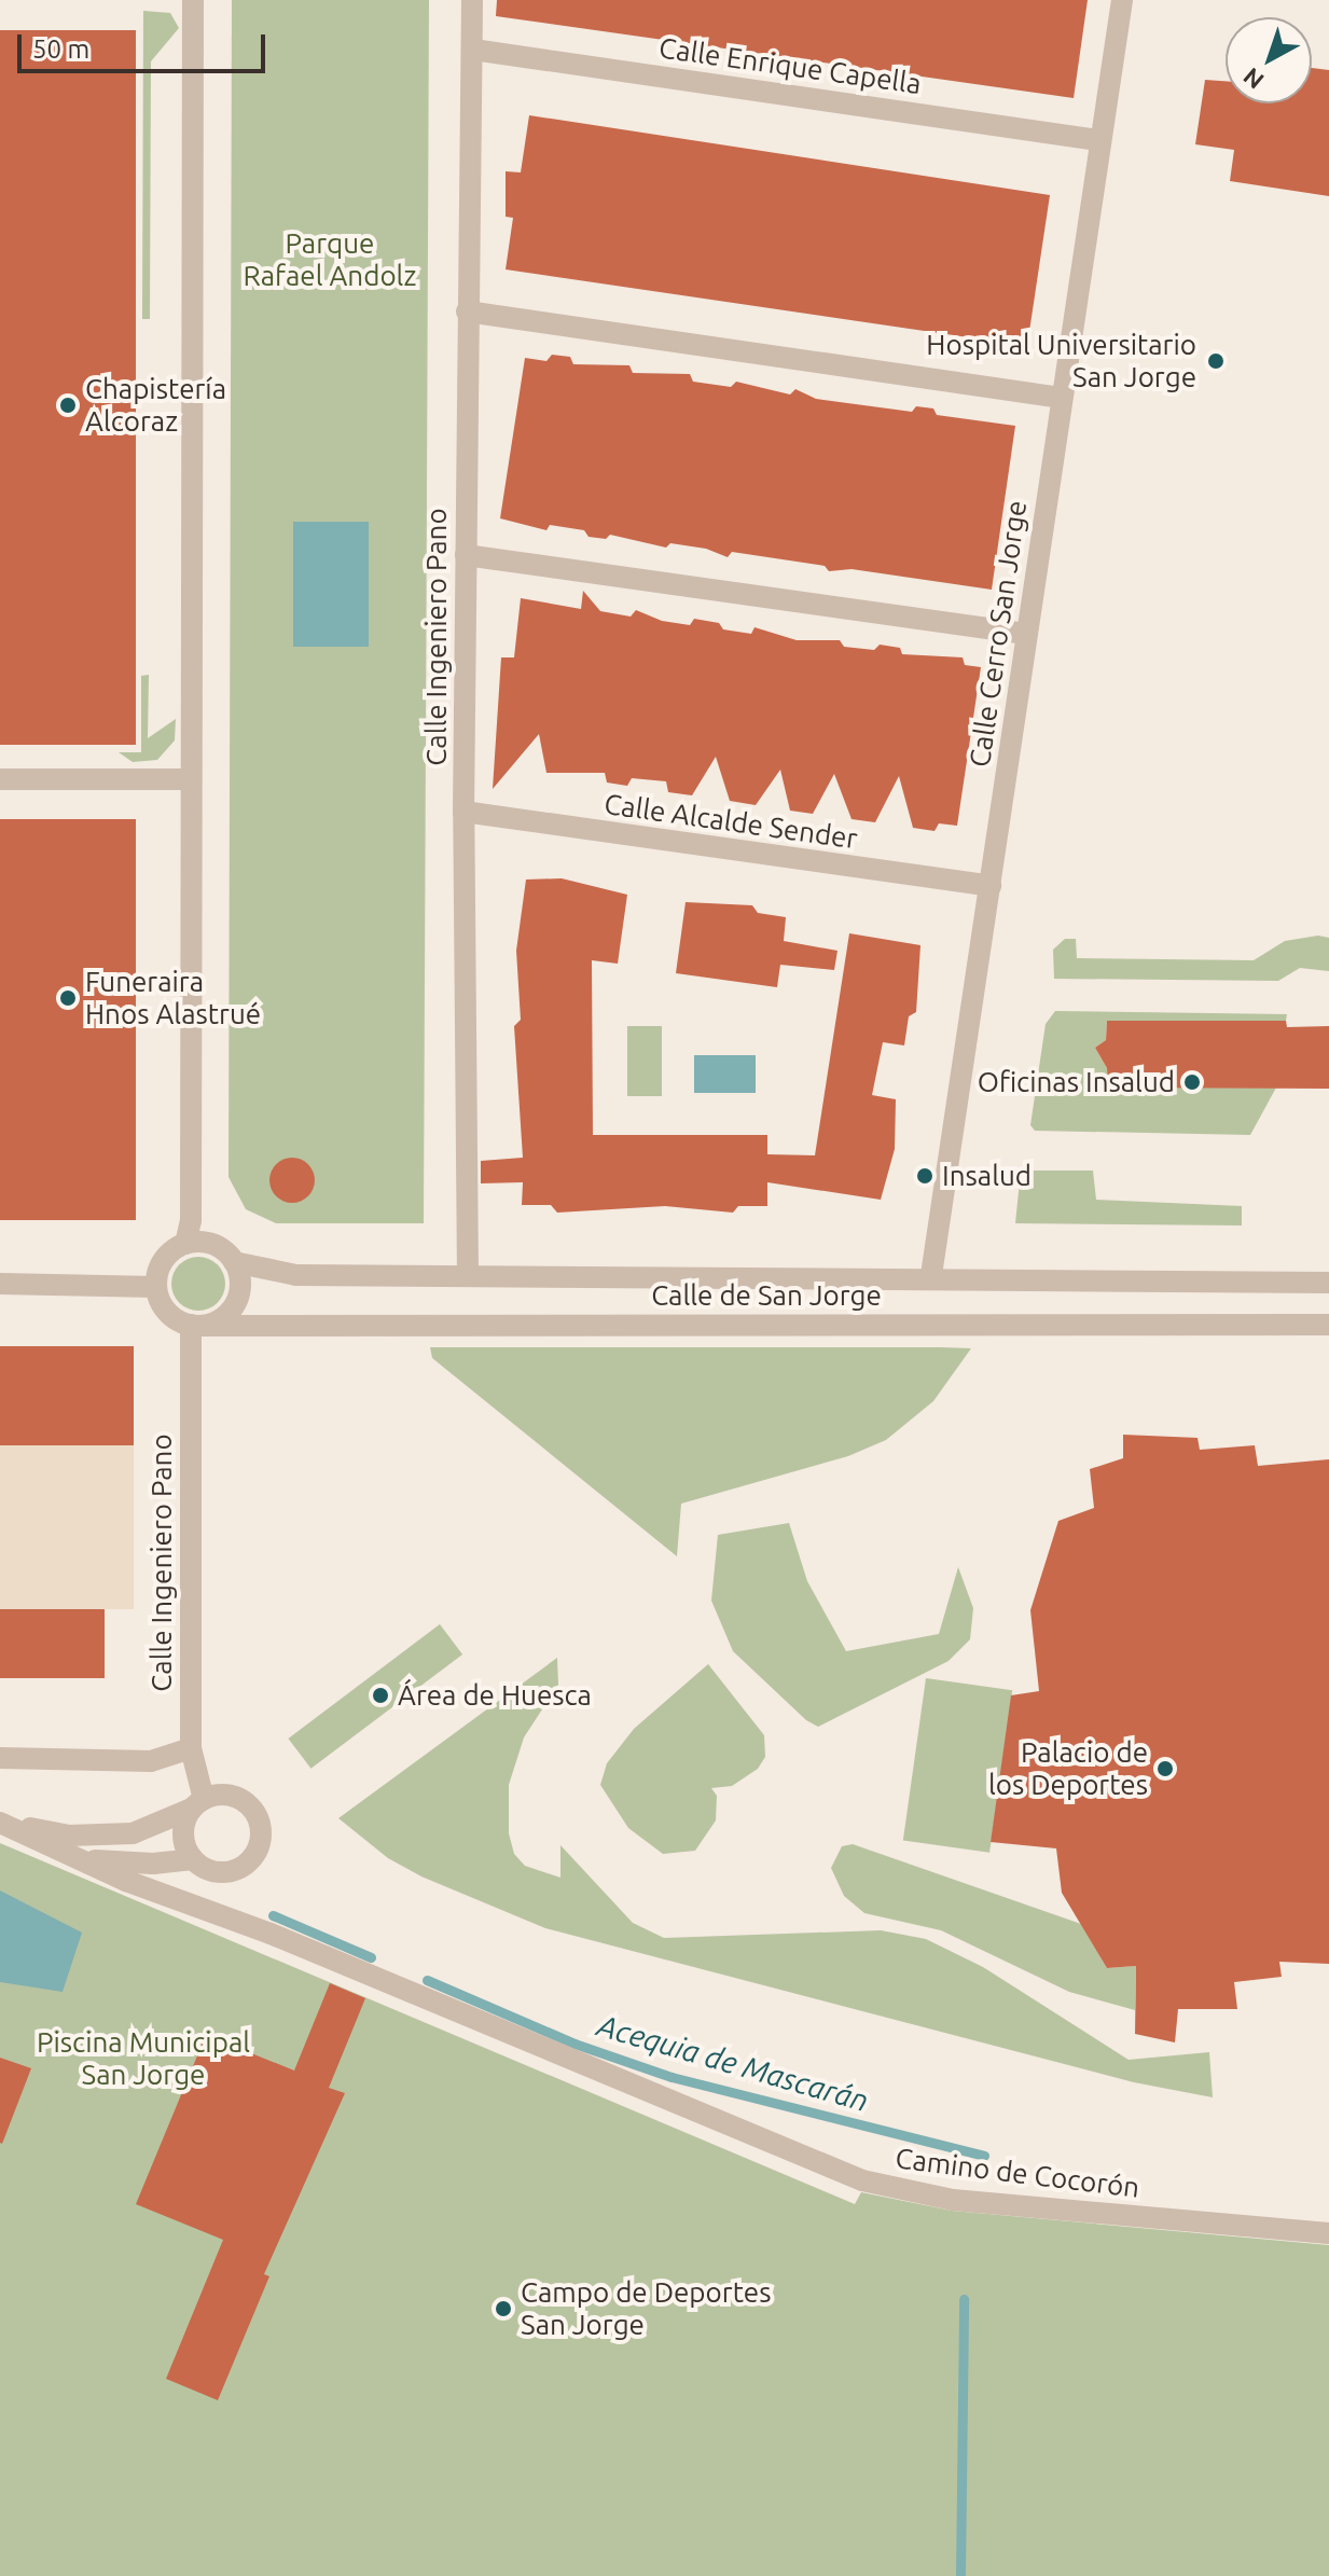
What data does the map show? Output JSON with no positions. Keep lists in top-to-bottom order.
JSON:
{
  "streets": {
    "street": [
      "Calle Enrique Capella",
      "Calle Cerro San Jorge",
      "Calle Ingeniero Pano",
      "Calle Alcalde Sender",
      "Calle de San Jorge",
      "Camino de Cocorón"
    ]
  },
  "crossings": [
    ["Calle Enrique Capella", "Calle Cerro San Jorge"],
    ["Calle Enrique Capella", "Calle Ingeniero Pano"],
    ["Calle Cerro San Jorge", "Calle Alcalde Sender"],
    ["Calle Cerro San Jorge", "Calle de San Jorge"],
    ["Calle Ingeniero Pano", "Calle Alcalde Sender"],
    ["Calle Ingeniero Pano", "Calle de San Jorge"],
    ["Calle Ingeniero Pano", "Camino de Cocorón"]
  ],
  "water": ["Acequia de Mascarán"],
  "parks": ["Parque Rafael Andolz", "Piscina Municipal San Jorge"],
  "places": [
    "Hospital Universitario San Jorge",
    "Chapistería Alcoraz",
    "Funeraira Hnos Alastrué",
    "Oficinas Insalud",
    "Insalud",
    "Área de Huesca",
    "Palacio de los Deportes",
    "Campo de Deportes San Jorge"
  ],
  "scale_bar": "50 m",
  "north": "bottom left"
}
